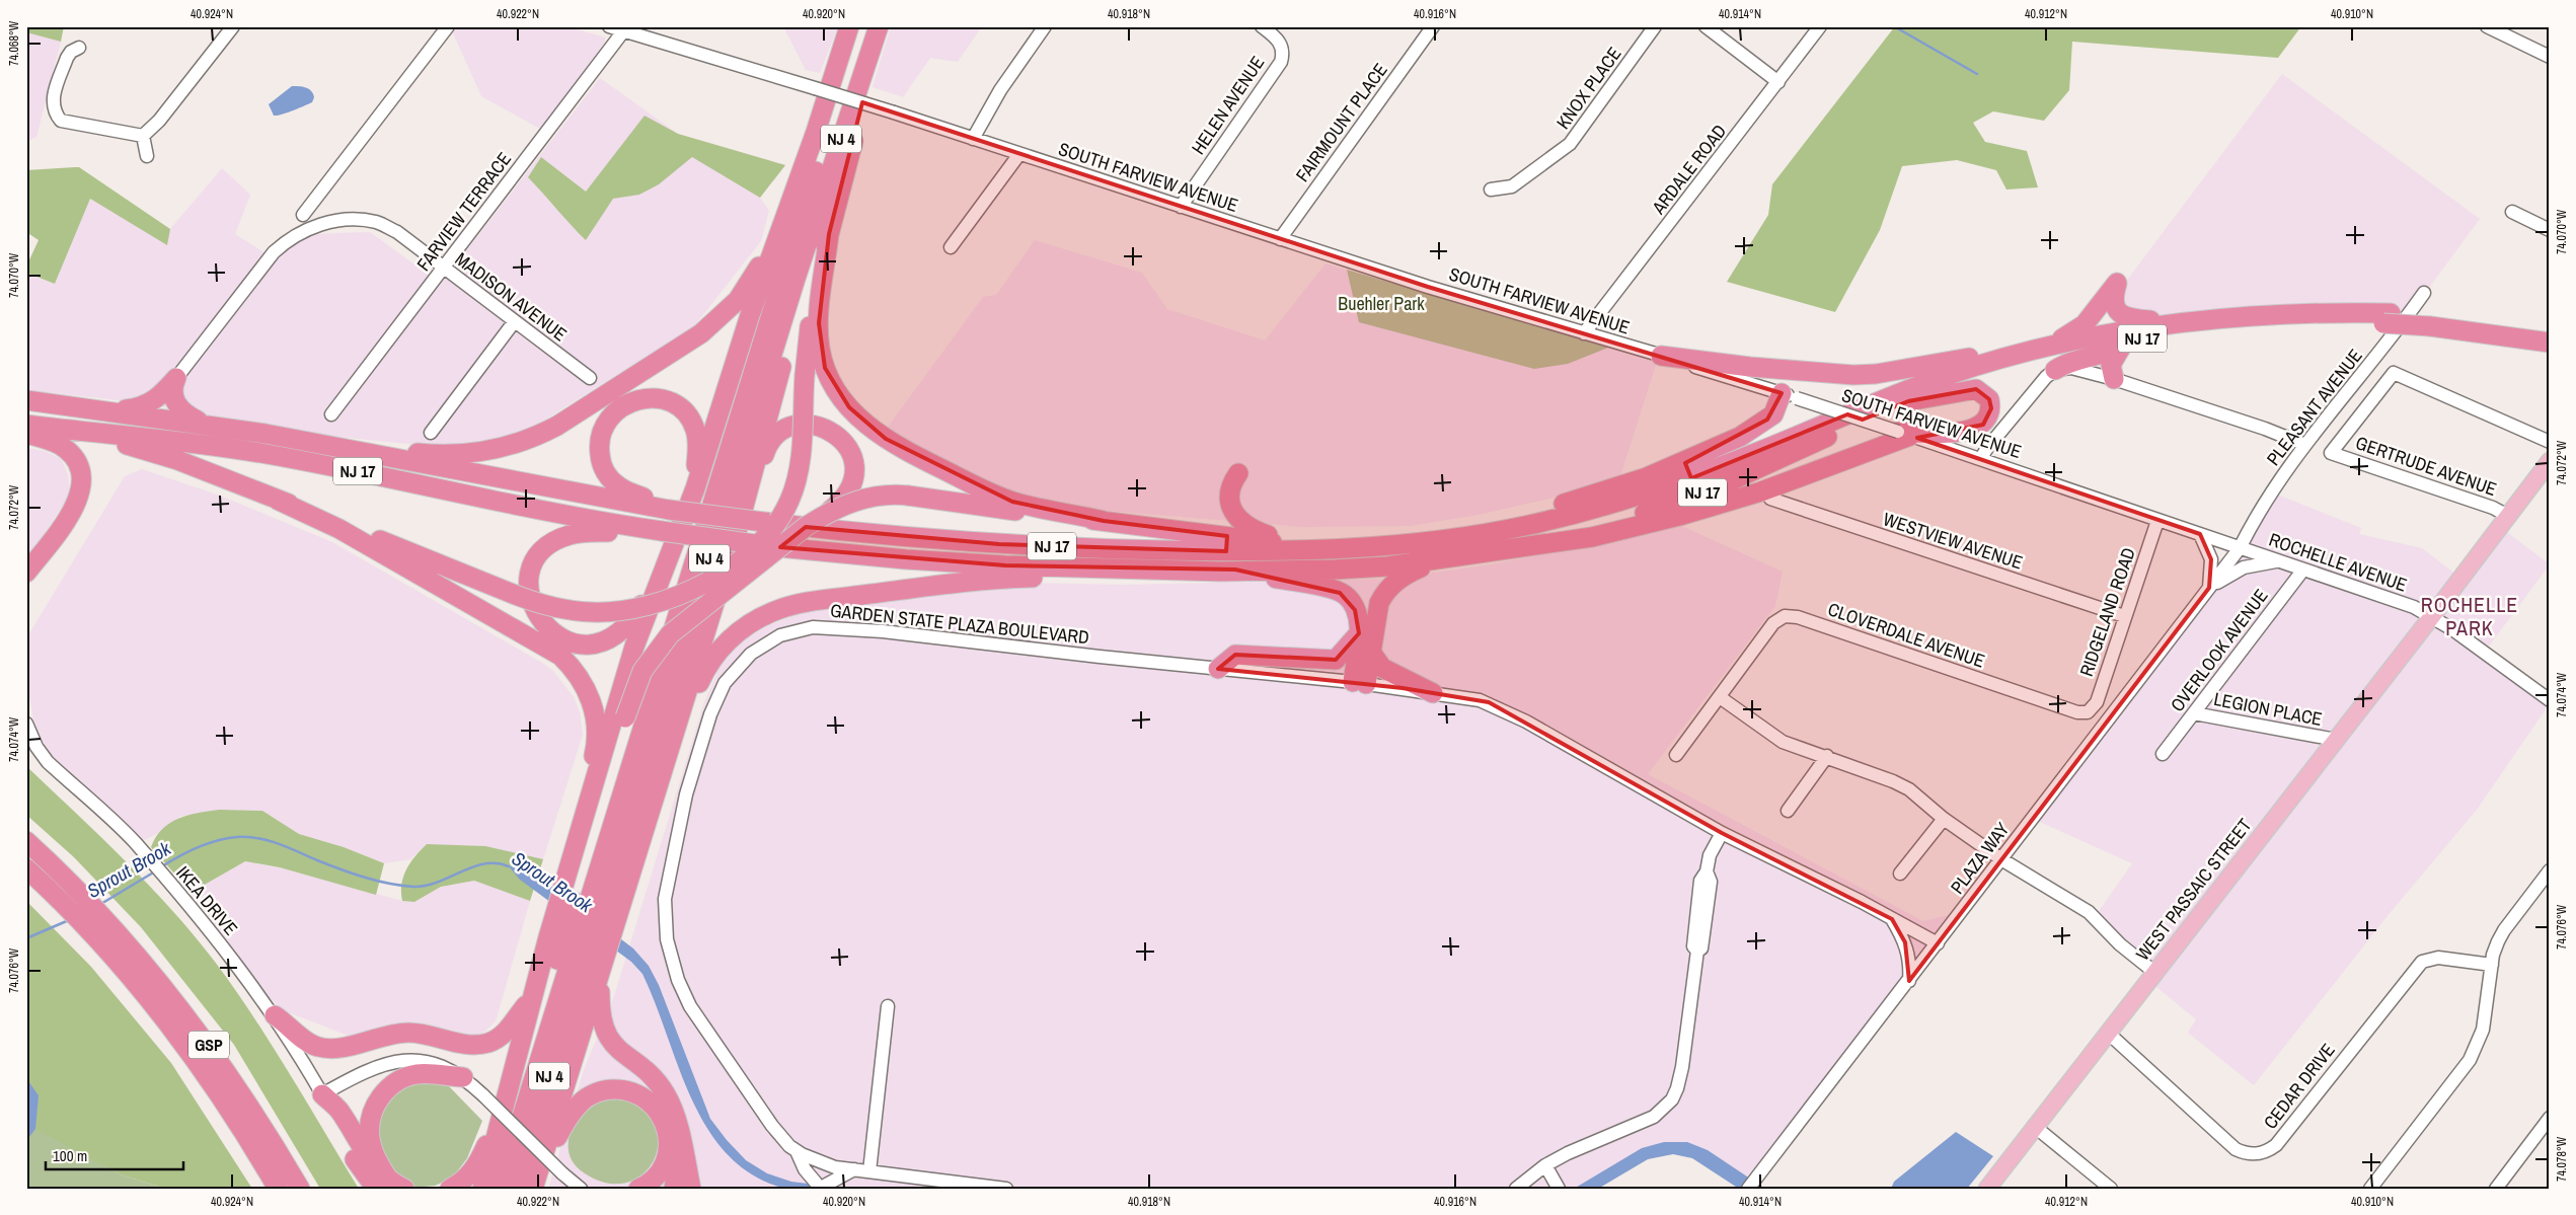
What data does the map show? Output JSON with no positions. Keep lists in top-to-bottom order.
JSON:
{
  "streets": {
    "highway": ["NJ 4", "NJ 17", "GSP"],
    "main road": ["WEST PASSAIC STREET"],
    "street": [
      "KNOX PLACE",
      "HELEN AVENUE",
      "FAIRMOUNT PLACE",
      "ARDALE ROAD",
      "SOUTH FARVIEW AVENUE",
      "FARVIEW TERRACE",
      "MADISON AVENUE",
      "PLEASANT AVENUE",
      "GERTRUDE AVENUE",
      "WESTVIEW AVENUE",
      "ROCHELLE AVENUE",
      "RIDGELAND ROAD",
      "GARDEN STATE PLAZA BOULEVARD",
      "CLOVERDALE AVENUE",
      "OVERLOOK AVENUE",
      "LEGION PLACE",
      "PLAZA WAY",
      "IKEA DRIVE",
      "CEDAR DRIVE"
    ]
  },
  "crossings": [
    ["HELEN AVENUE", "SOUTH FARVIEW AVENUE"],
    ["FAIRMOUNT PLACE", "SOUTH FARVIEW AVENUE"],
    ["ARDALE ROAD", "SOUTH FARVIEW AVENUE"],
    ["SOUTH FARVIEW AVENUE", "FARVIEW TERRACE"],
    ["SOUTH FARVIEW AVENUE", "PLEASANT AVENUE"],
    ["SOUTH FARVIEW AVENUE", "ROCHELLE AVENUE"],
    ["SOUTH FARVIEW AVENUE", "RIDGELAND ROAD"],
    ["SOUTH FARVIEW AVENUE", "PLAZA WAY"],
    ["FARVIEW TERRACE", "MADISON AVENUE"],
    ["PLEASANT AVENUE", "ROCHELLE AVENUE"],
    ["PLEASANT AVENUE", "PLAZA WAY"],
    ["GERTRUDE AVENUE", "WEST PASSAIC STREET"],
    ["WESTVIEW AVENUE", "RIDGELAND ROAD"],
    ["ROCHELLE AVENUE", "OVERLOOK AVENUE"],
    ["ROCHELLE AVENUE", "PLAZA WAY"],
    ["ROCHELLE AVENUE", "WEST PASSAIC STREET"],
    ["RIDGELAND ROAD", "CLOVERDALE AVENUE"],
    ["GARDEN STATE PLAZA BOULEVARD", "PLAZA WAY"],
    ["OVERLOOK AVENUE", "LEGION PLACE"],
    ["LEGION PLACE", "WEST PASSAIC STREET"],
    ["WEST PASSAIC STREET", "CEDAR DRIVE"]
  ],
  "districts": ["ROCHELLE PARK"],
  "water": ["Sprout Brook"],
  "parks": ["Buehler Park"],
  "scale_bar": "100 m",
  "coordinates": [
    "40.924°N",
    "40.922°N",
    "40.920°N",
    "40.918°N",
    "40.916°N",
    "40.914°N",
    "40.912°N",
    "40.910°N",
    "74.068°W",
    "74.070°W",
    "74.072°W",
    "74.074°W",
    "74.076°W",
    "74.078°W"
  ]
}
